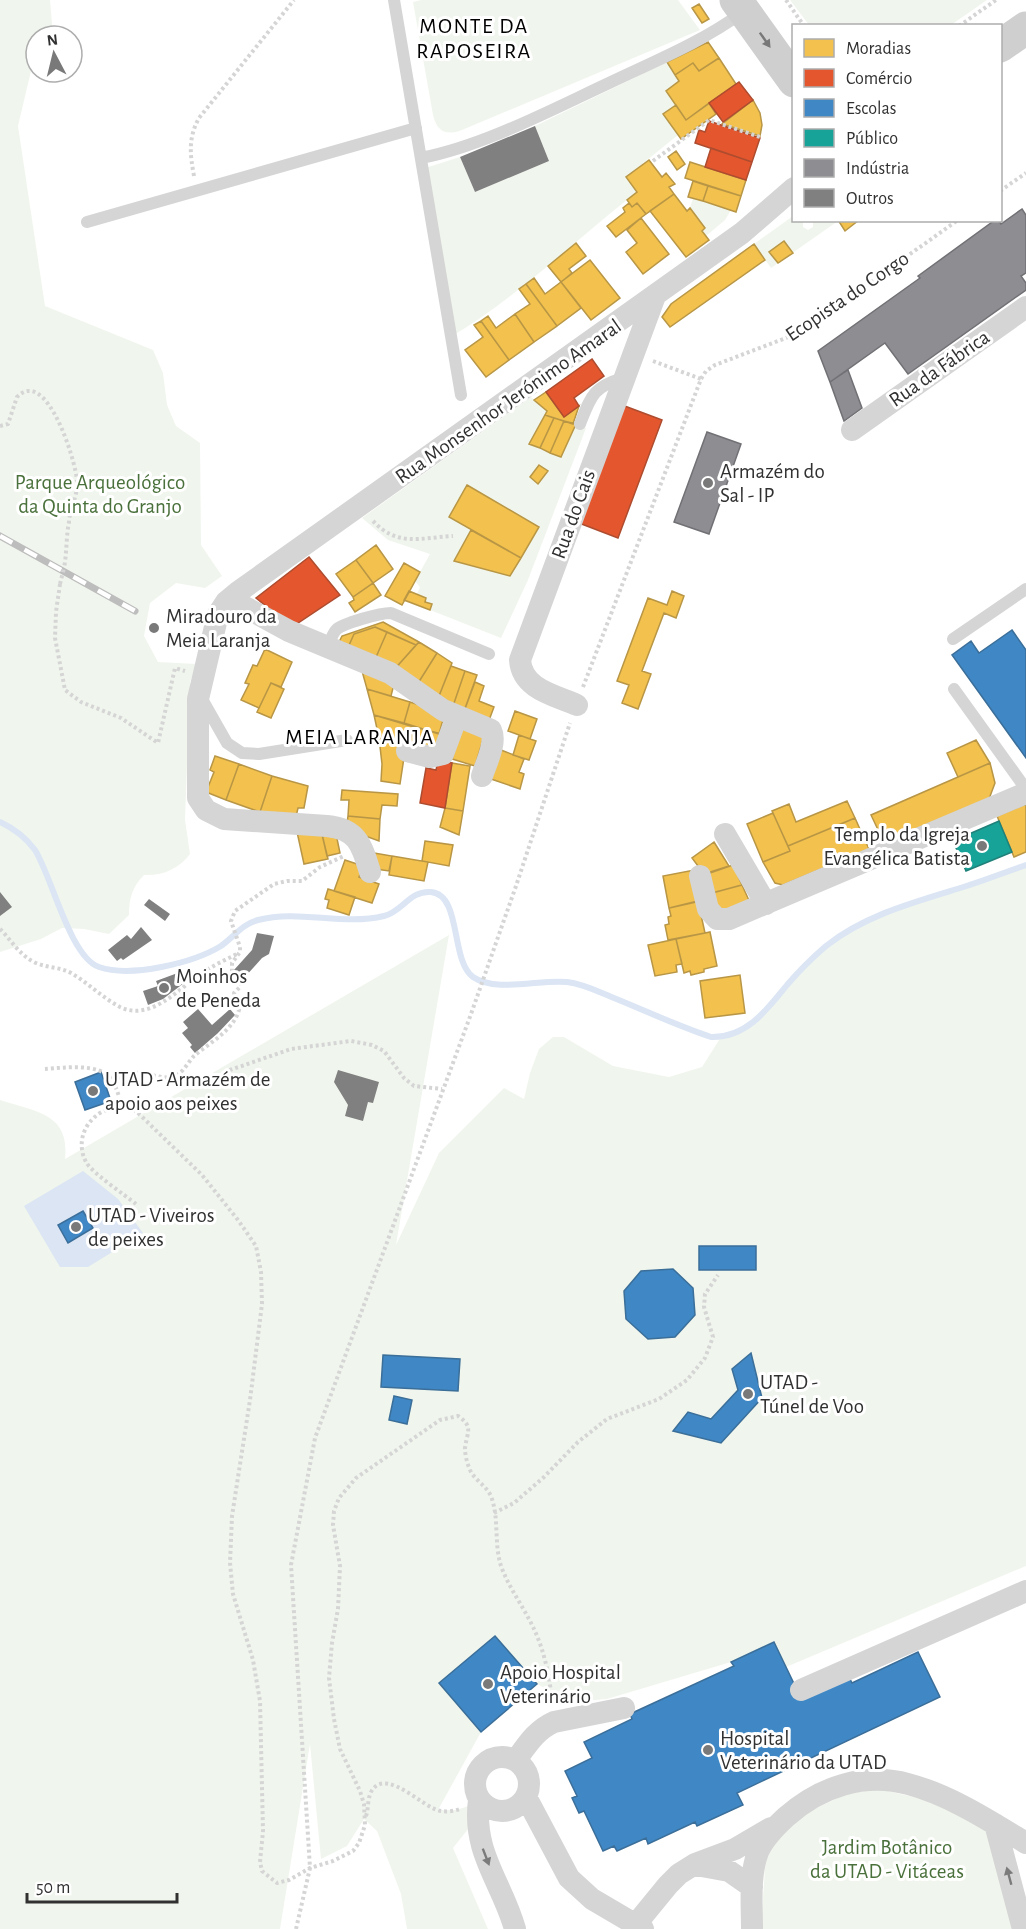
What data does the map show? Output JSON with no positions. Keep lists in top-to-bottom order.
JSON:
{
  "streets": {
    "street": ["Rua da Fábrica", "Rua Monsenhor Jerónimo Amaral", "Rua do Cais"],
    "path": ["Ecopista do Corgo"]
  },
  "crossings": [
    ["Rua Monsenhor Jerónimo Amaral", "Rua do Cais"]
  ],
  "districts": ["MONTE DA RAPOSEIRA", "MEIA LARANJA"],
  "parks": ["Parque Arqueológico da Quinta do Granjo", "Jardim Botânico da UTAD - Vitáceas"],
  "places": [
    "Armazém do Sal - IP",
    "Miradouro da Meia Laranja",
    "Templo da Igreja Evangélica Batista",
    "Moinhos de Peneda",
    "UTAD - Armazém de apoio aos peixes",
    "UTAD - Viveiros de peixes",
    "UTAD - Túnel de Voo",
    "Apoio Hospital Veterinário",
    "Hospital Veterinário da UTAD"
  ],
  "legend": [
    "Moradias",
    "Comércio",
    "Escolas",
    "Público",
    "Indústria",
    "Outros"
  ],
  "scale_bar": "50 m",
  "north": "top"
}
